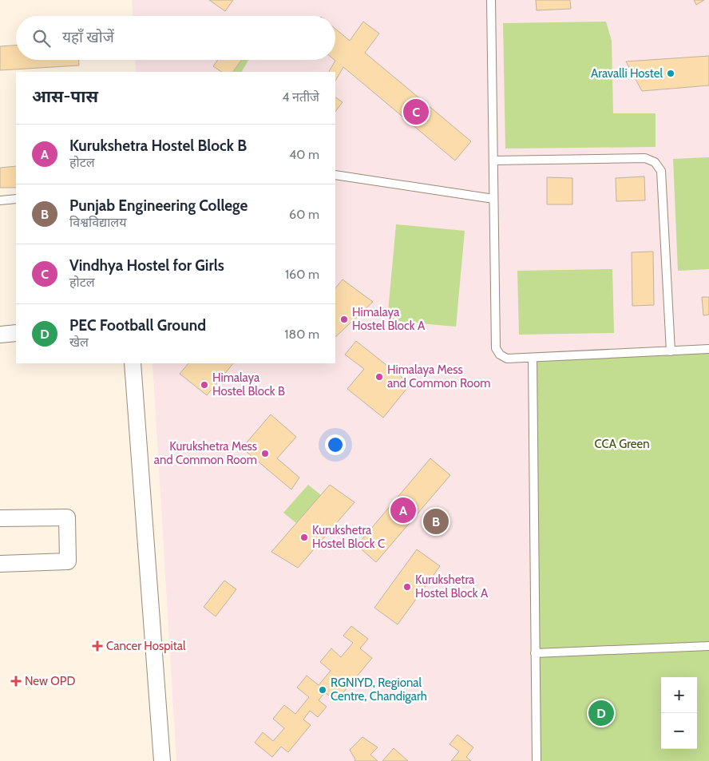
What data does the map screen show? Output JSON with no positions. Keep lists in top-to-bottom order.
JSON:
{
  "parks": ["CCA Green"],
  "places": {
    "other": [
      "Aravalli Hostel",
      "Himalaya Hostel Block A",
      "Himalaya Mess and Common Room",
      "Himalaya Hostel Block B",
      "Kurukshetra Mess and Common Room",
      "Kurukshetra Hostel Block C",
      "Kurukshetra Hostel Block A",
      "RGNIYD, Regional Centre, Chandigarh"
    ],
    "health": ["Cancer Hospital", "New OPD"]
  },
  "page": {
    "search": "यहाँ खोजें",
    "heading": ["आस-पास", "4 नतीजे"],
    "pins": [
      "C",
      "A",
      "B",
      "D"
    ],
    "list": [
      {
        "mark": "A",
        "name": "Kurukshetra Hostel Block B",
        "note": "होटल",
        "value": "40 m"
      },
      {
        "mark": "B",
        "name": "Punjab Engineering College",
        "note": "विश्वविद्यालय",
        "value": "60 m"
      },
      {
        "mark": "C",
        "name": "Vindhya Hostel for Girls",
        "note": "होटल",
        "value": "160 m"
      },
      {
        "mark": "D",
        "name": "PEC Football Ground",
        "note": "खेल",
        "value": "180 m"
      }
    ],
    "map_buttons": ["+", "−"]
  }
}
